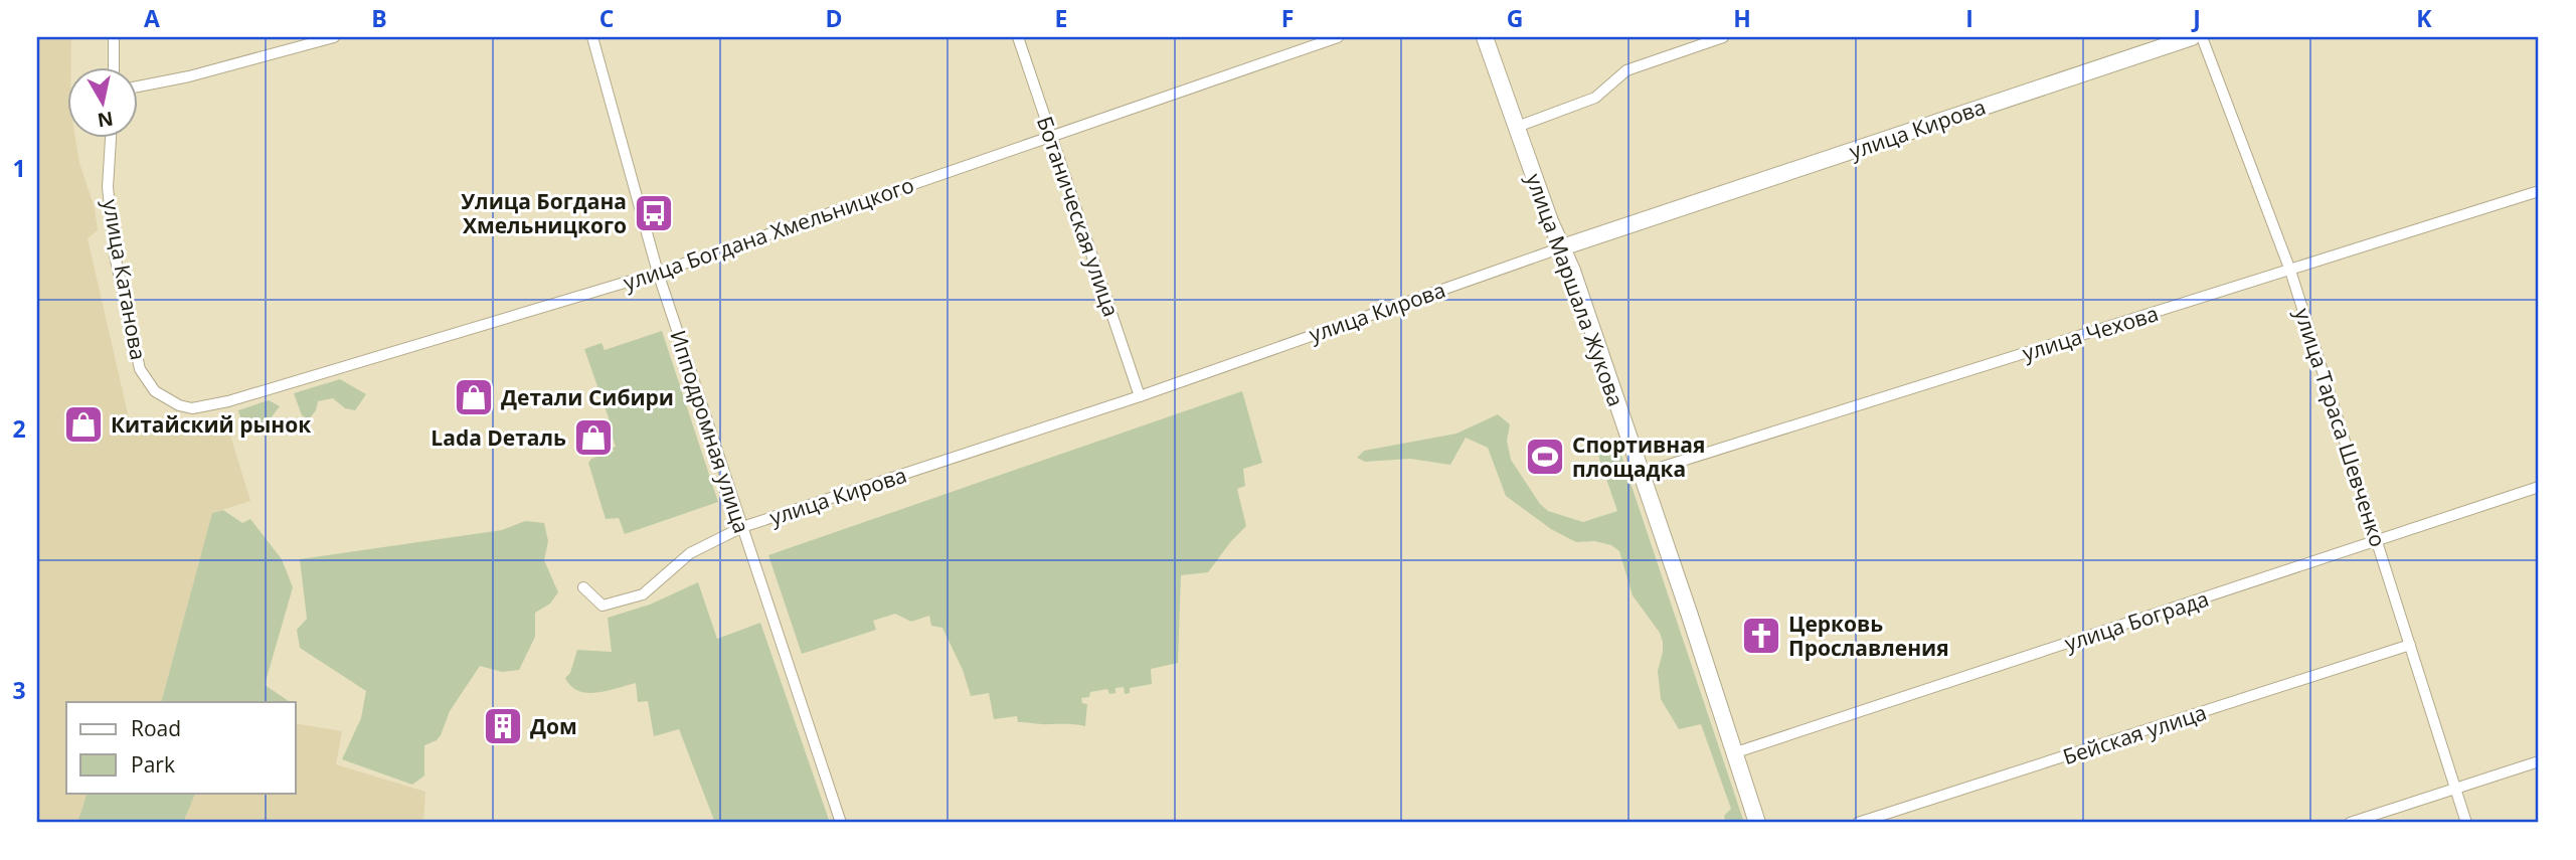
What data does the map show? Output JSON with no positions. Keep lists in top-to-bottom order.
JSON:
{
  "streets": {
    "main road": ["улица Кирова", "улица Маршала Жукова"],
    "street": [
      "Ботаническая улица",
      "улица Богдана Хмельницкого",
      "улица Катанова",
      "улица Чехова",
      "улица Тараса Шевченко",
      "Ипподромная улица",
      "улица Бограда",
      "Бейская улица"
    ]
  },
  "crossings": [
    ["улица Кирова", "Ботаническая улица"],
    ["улица Кирова", "улица Маршала Жукова"],
    ["улица Кирова", "Ипподромная улица"],
    ["Ботаническая улица", "улица Богдана Хмельницкого"],
    ["улица Богдана Хмельницкого", "улица Катанова"],
    ["улица Богдана Хмельницкого", "Ипподромная улица"],
    ["улица Маршала Жукова", "улица Чехова"],
    ["улица Маршала Жукова", "улица Бограда"],
    ["улица Чехова", "улица Тараса Шевченко"],
    ["улица Тараса Шевченко", "улица Бограда"],
    ["улица Тараса Шевченко", "Бейская улица"]
  ],
  "places": {
    "bus stop": ["Улица Богдана Хмельницкого"],
    "shop": ["Детали Сибири", "Китайский рынок", "Lada Dеталь"],
    "sports": ["Спортивная площадка"],
    "church": ["Церковь Прославления"],
    "building": ["Дом"]
  },
  "legend": ["Road", "Park"],
  "north": "bottom",
  "grid": {
    "columns": [
      "A",
      "B",
      "C",
      "D",
      "E",
      "F",
      "G",
      "H",
      "I",
      "J",
      "K"
    ],
    "rows": ["1", "2", "3"]
  }
}
